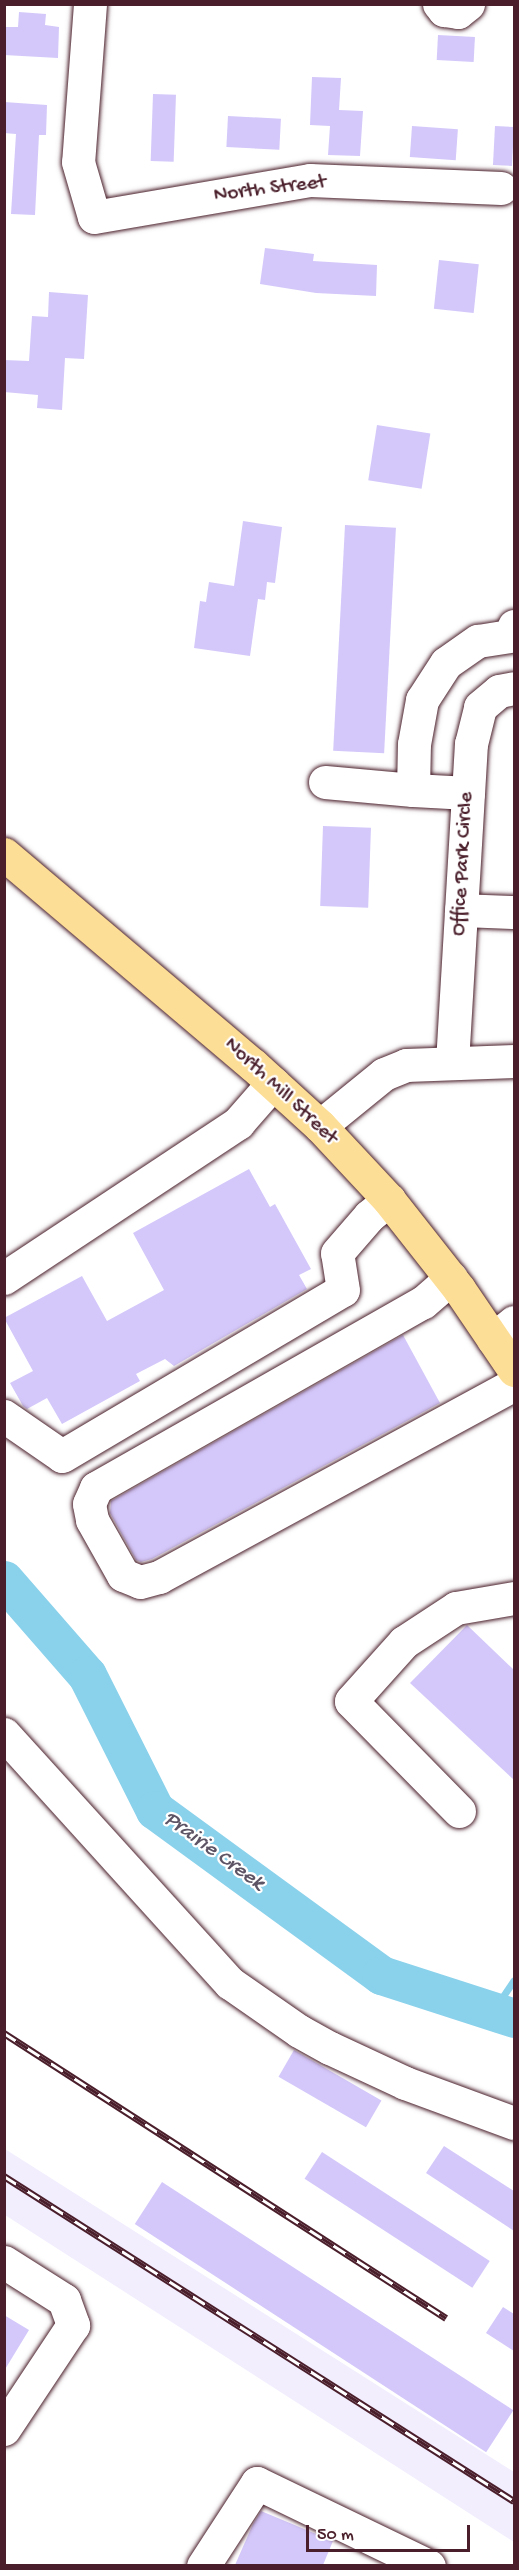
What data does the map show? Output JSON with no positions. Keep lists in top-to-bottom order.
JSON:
{
  "streets": {
    "main road": ["North Mill Street"],
    "street": ["North Street", "Office Park Circle"]
  },
  "water": ["Prairie Creek"],
  "scale_bar": "50 m"
}
